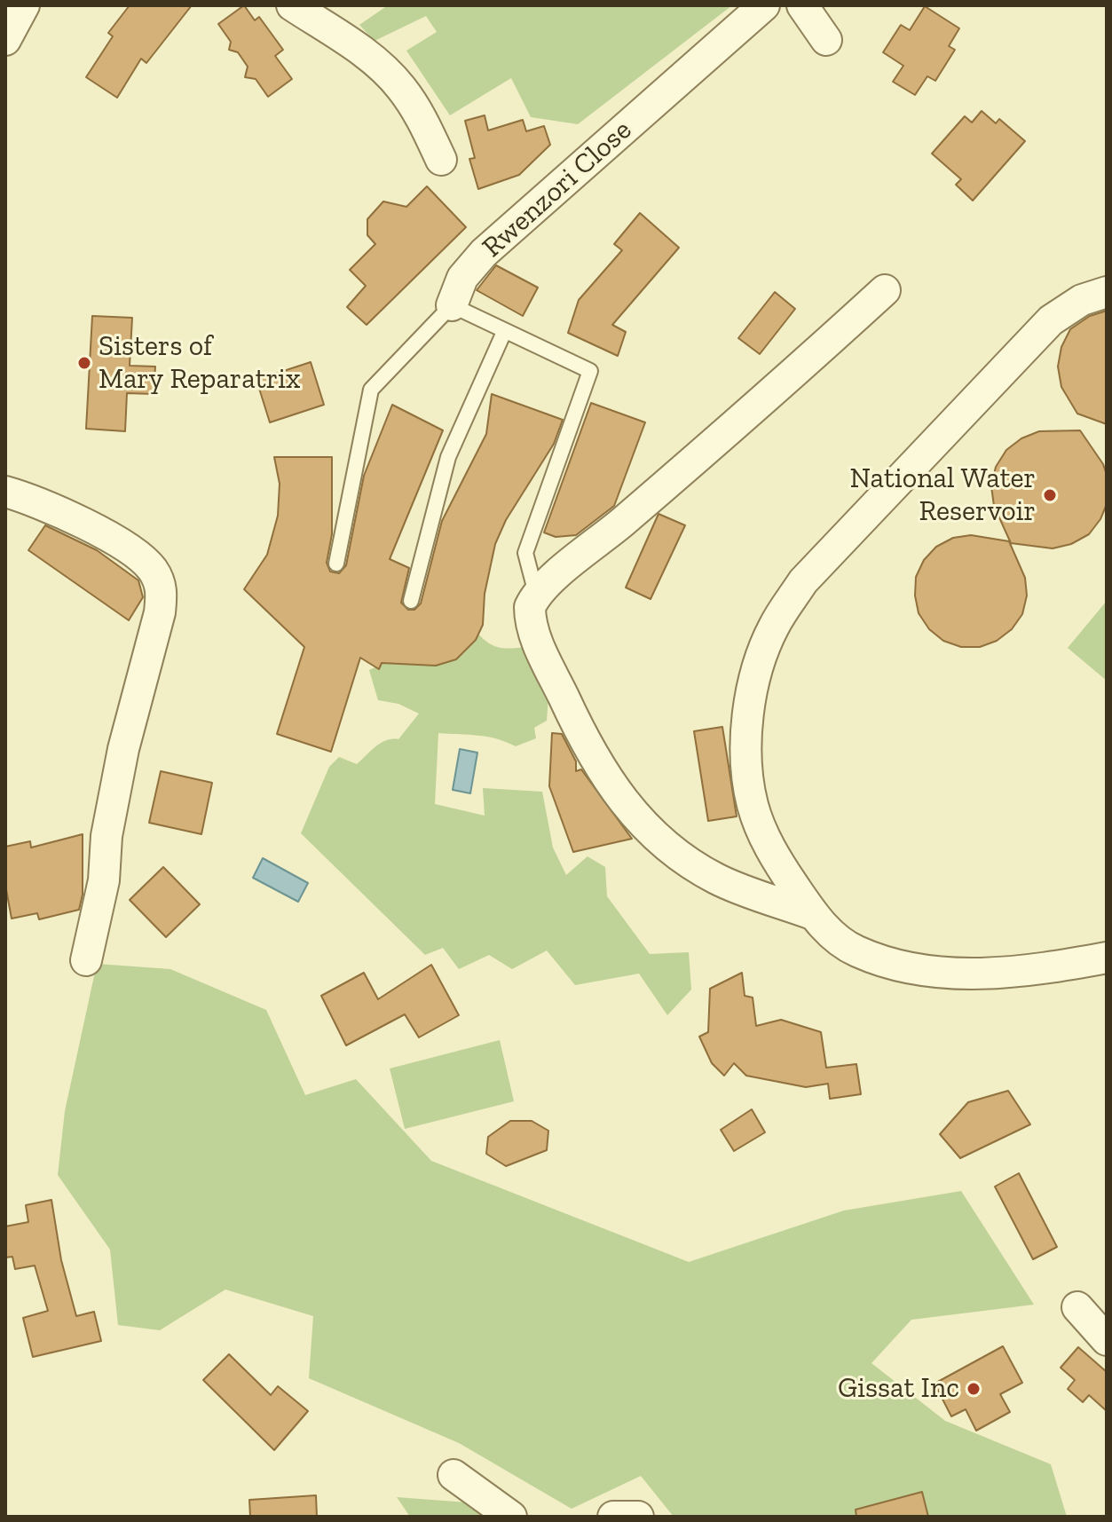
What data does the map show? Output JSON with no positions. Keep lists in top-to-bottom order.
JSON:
{
  "streets": {
    "street": ["Rwenzori Close"]
  },
  "places": ["Sisters of Mary Reparatrix", "National Water Reservoir", "Gissat Inc"]
}
